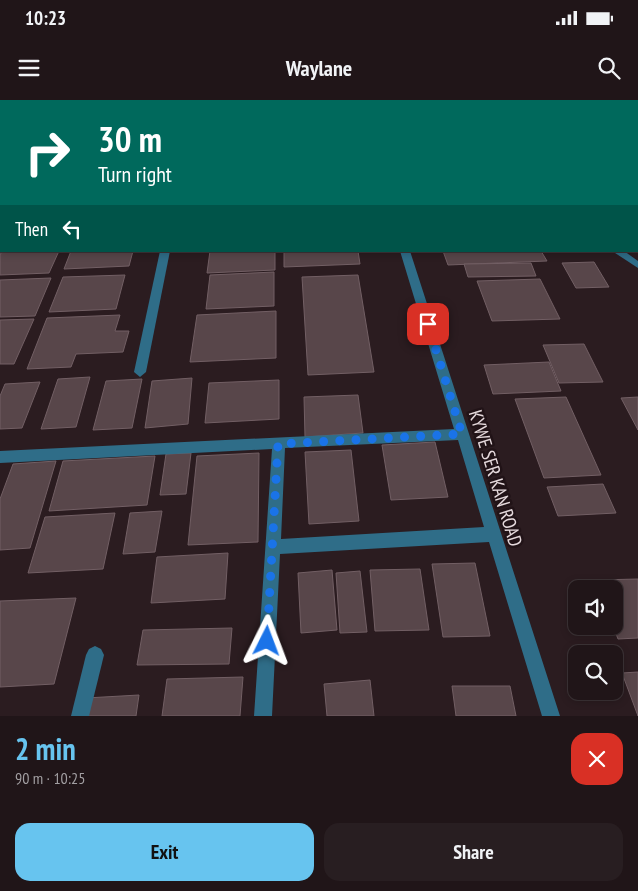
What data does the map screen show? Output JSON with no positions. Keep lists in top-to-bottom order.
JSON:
{
  "streets": {
    "street": ["KYWE SER KAN ROAD"]
  },
  "page": {
    "status": "10:23",
    "header": "Waylane",
    "turn": ["30 m", "Turn right"],
    "then": "Then",
    "heading": ["2 min", "90 m · 10:25"],
    "buttons": ["Exit", "Share"]
  }
}
